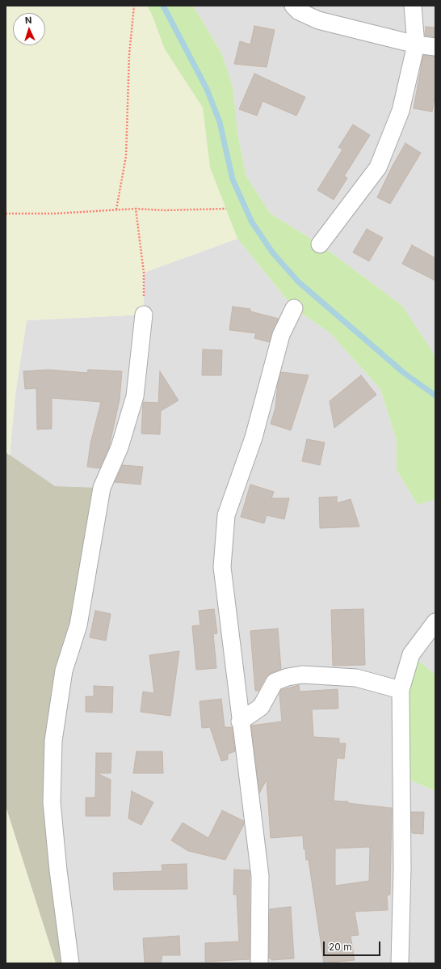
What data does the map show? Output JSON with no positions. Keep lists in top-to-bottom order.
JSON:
{
  "scale_bar": "20 m",
  "north": "top"
}
